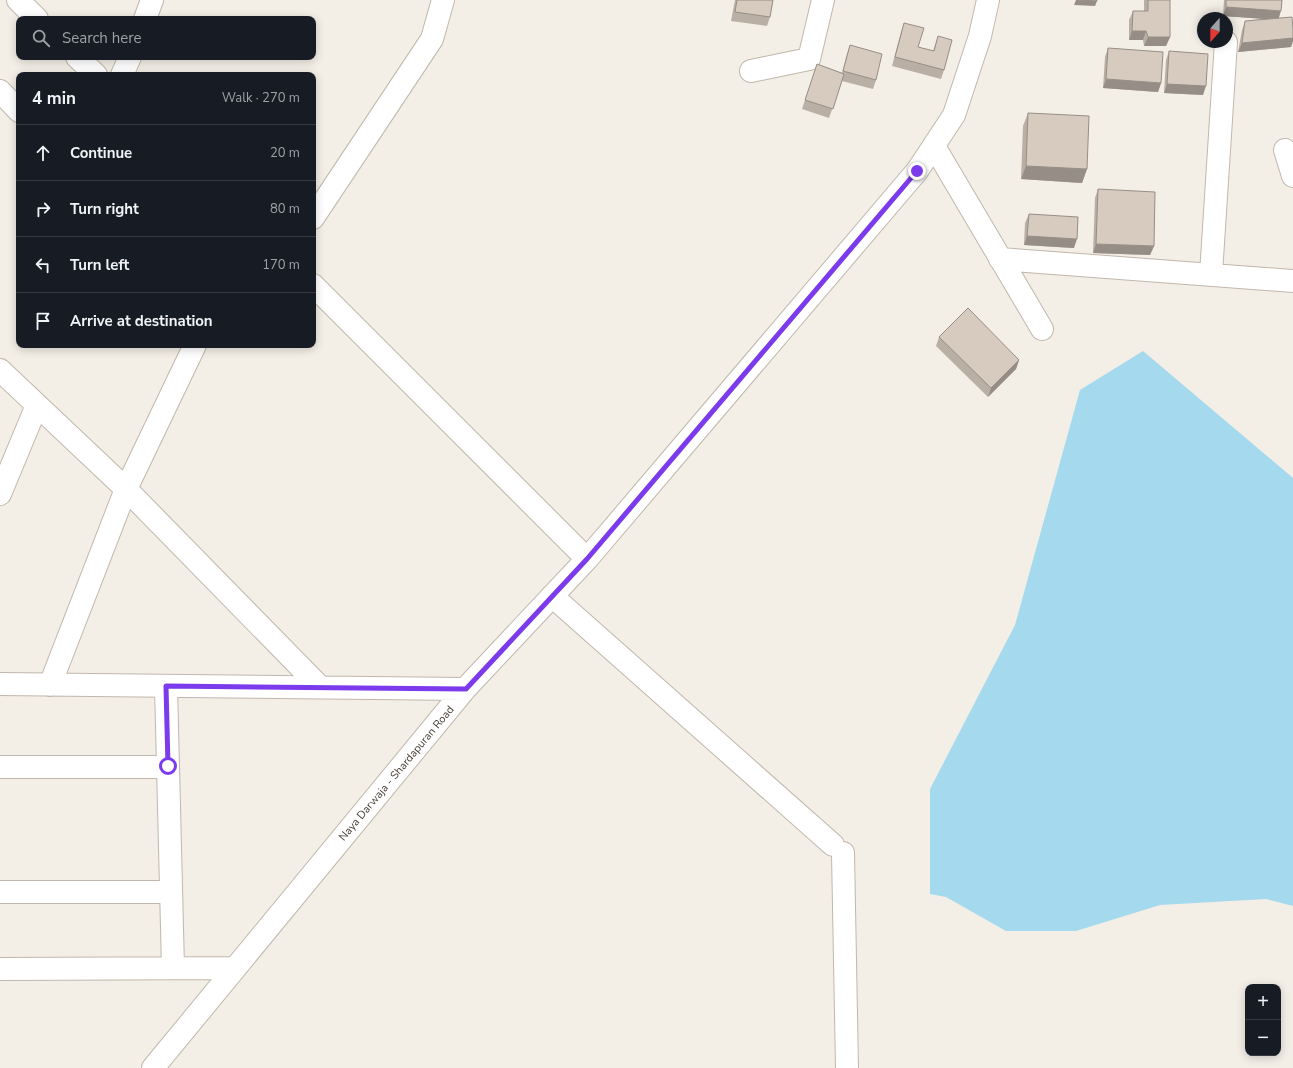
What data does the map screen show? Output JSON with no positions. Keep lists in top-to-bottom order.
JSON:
{
  "streets": {
    "street": ["Naya Darwaja - Shardapuran Road"]
  },
  "north": "bottom",
  "page": {
    "search": "Search here",
    "heading": ["4 min", "Walk · 270 m"],
    "list": [
      ["Continue", "20 m"],
      ["Turn right", "80 m"],
      ["Turn left", "170 m"],
      "Arrive at destination"
    ],
    "map_buttons": ["+", "−"]
  }
}
